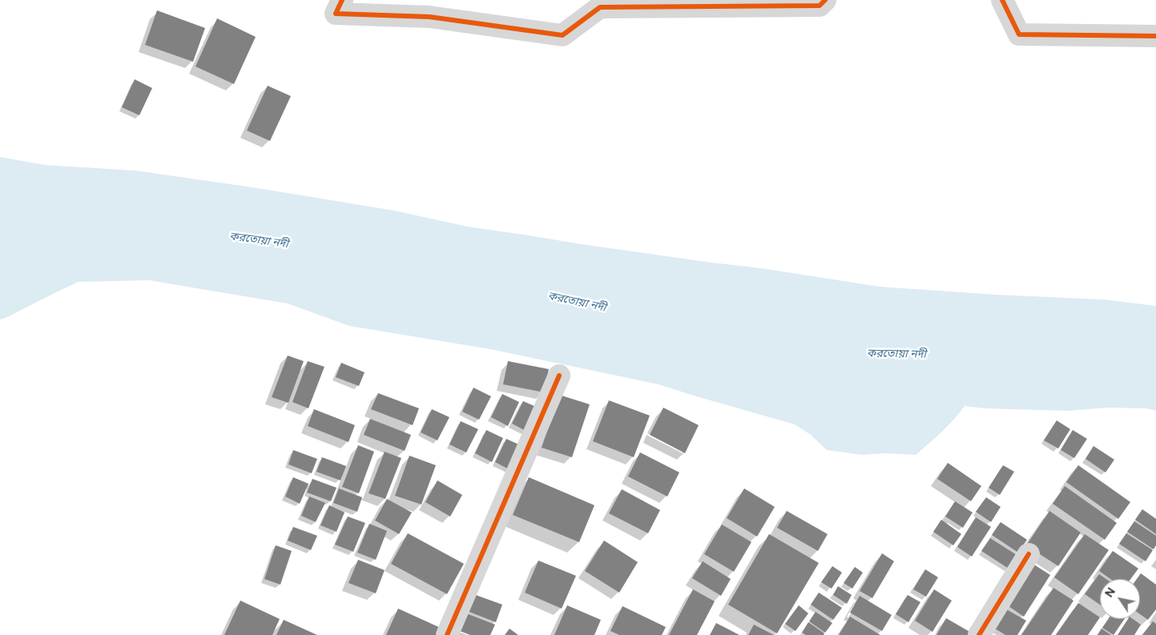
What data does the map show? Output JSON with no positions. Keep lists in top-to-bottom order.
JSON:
{
  "water": ["করতোয়া নদী"],
  "north": "top left"
}
